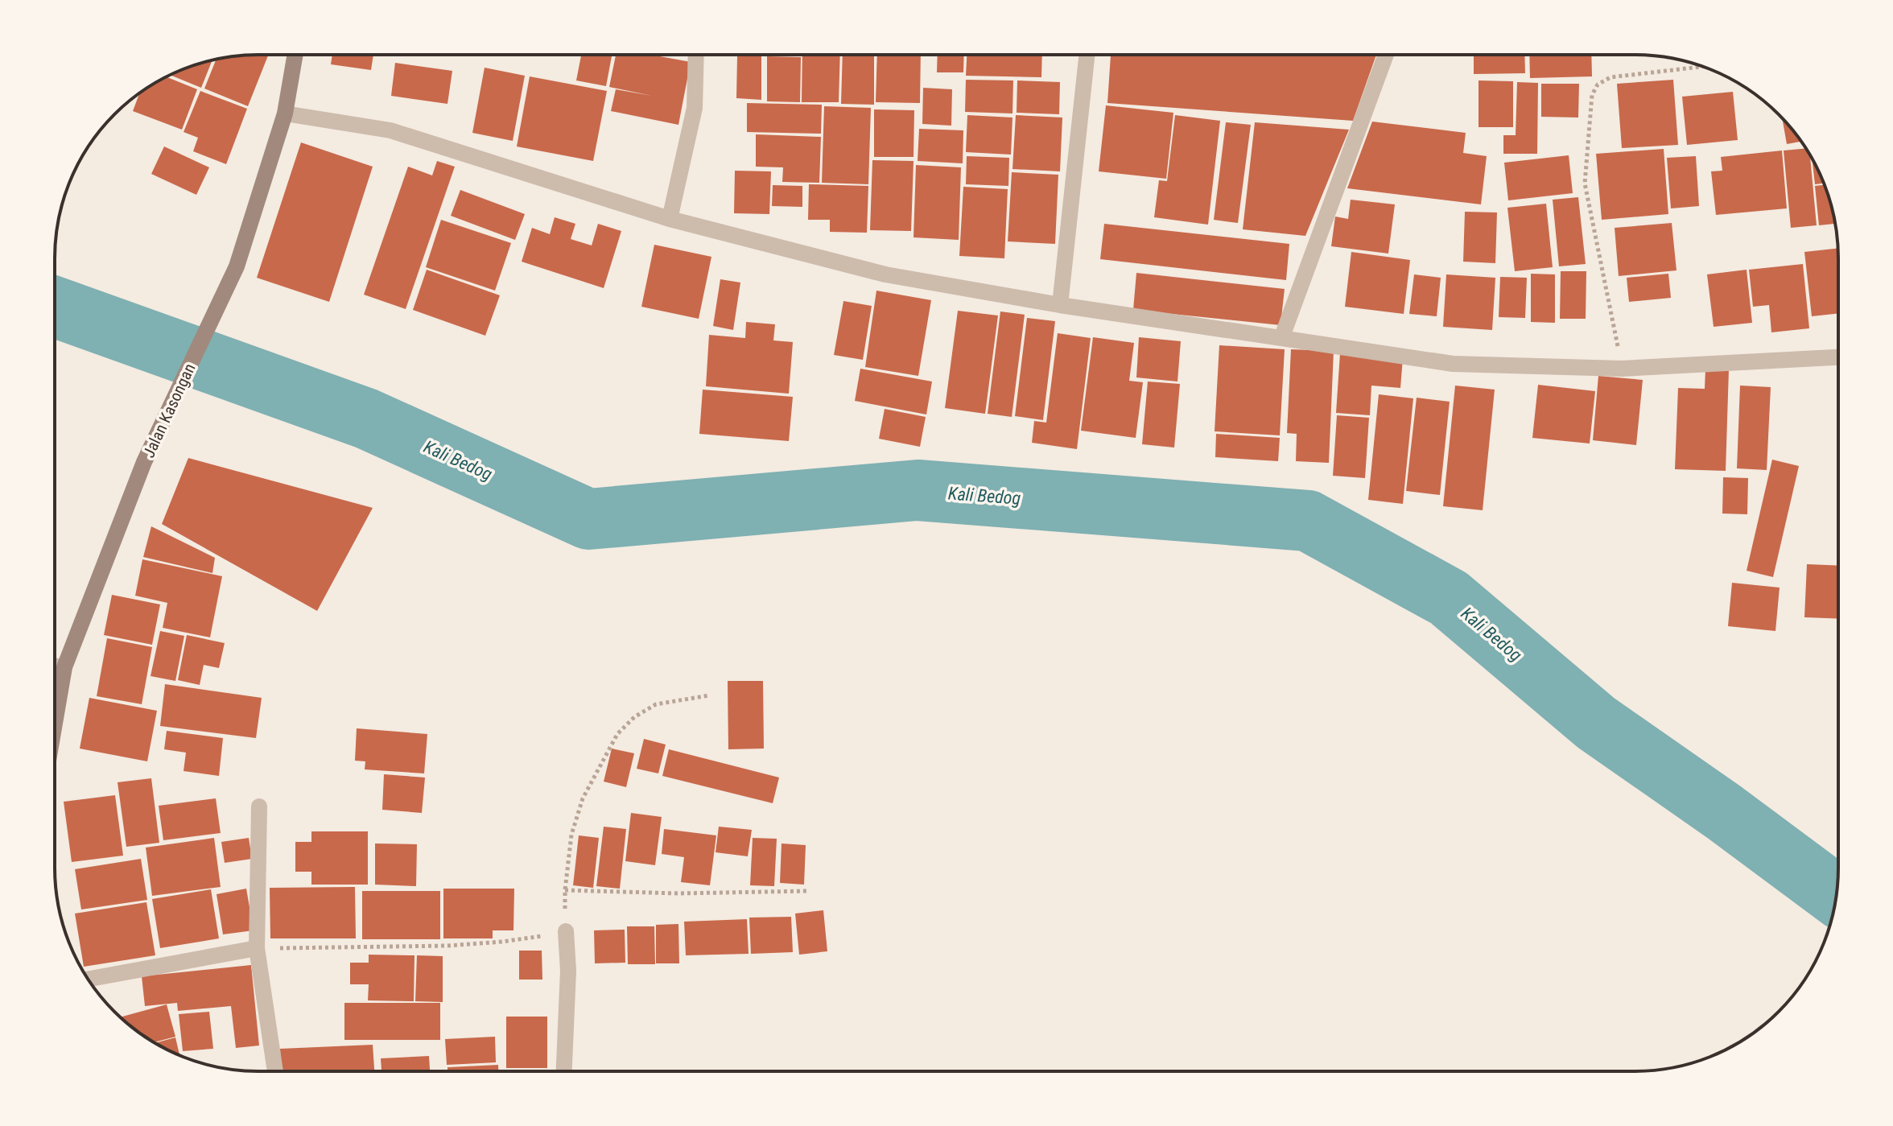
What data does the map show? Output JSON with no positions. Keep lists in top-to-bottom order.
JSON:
{
  "streets": {
    "main road": ["Jalan Kasongan"]
  },
  "water": ["Kali Bedog"]
}
